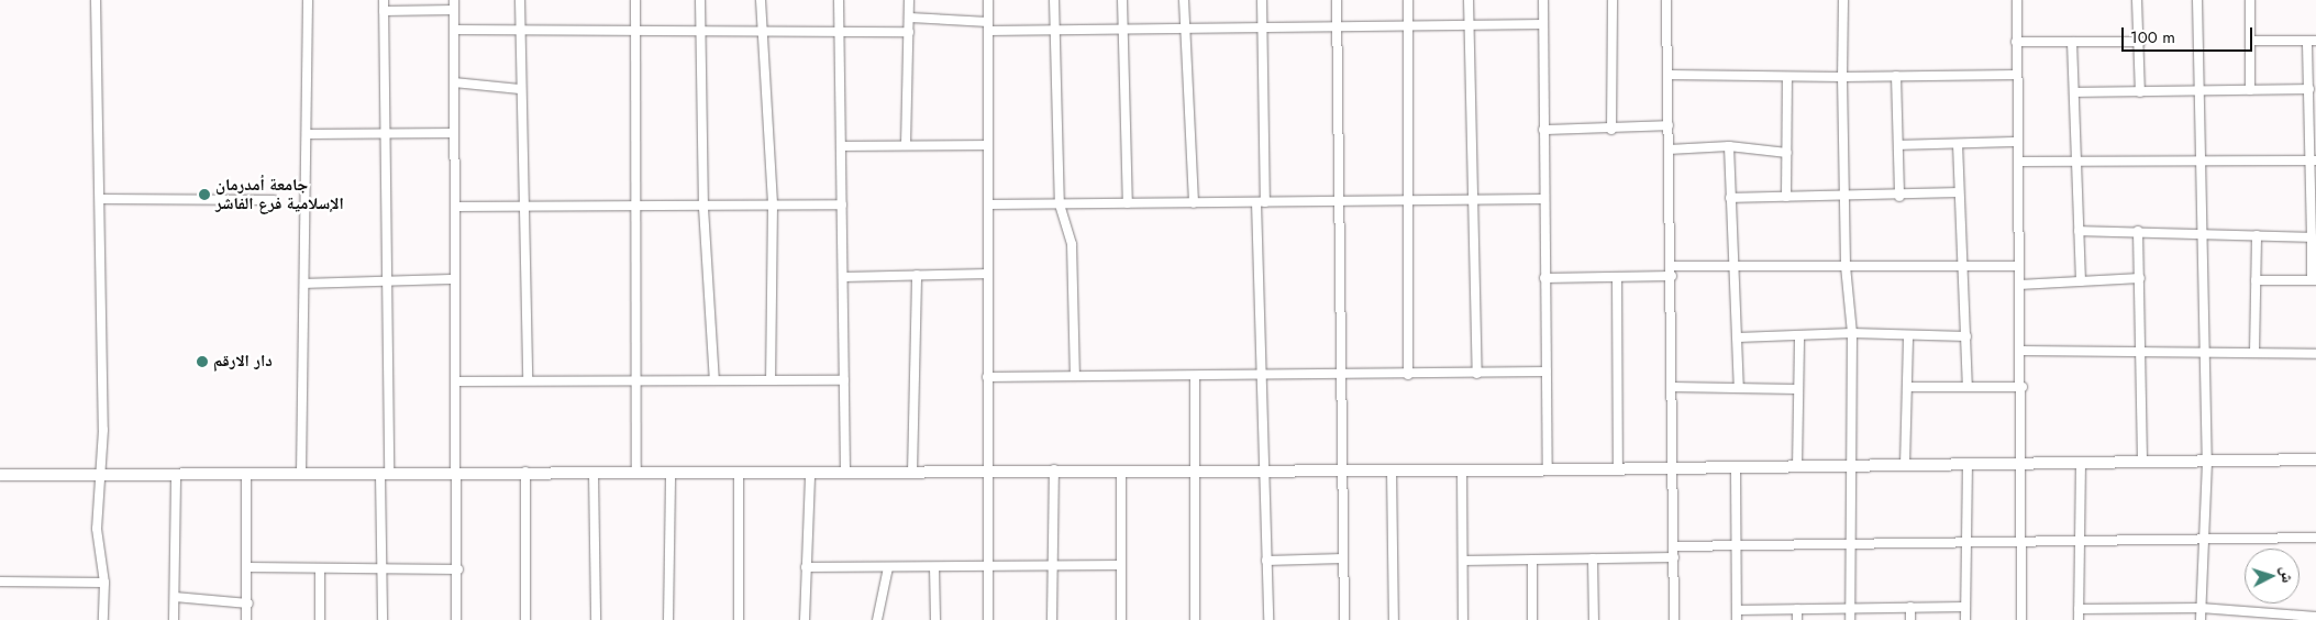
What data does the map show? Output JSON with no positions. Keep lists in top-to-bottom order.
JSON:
{
  "places": ["جامعة أمدرمان الإسلامية فرع الفاشر", "دار الارقم"],
  "scale_bar": "100 m",
  "north": "right"
}
